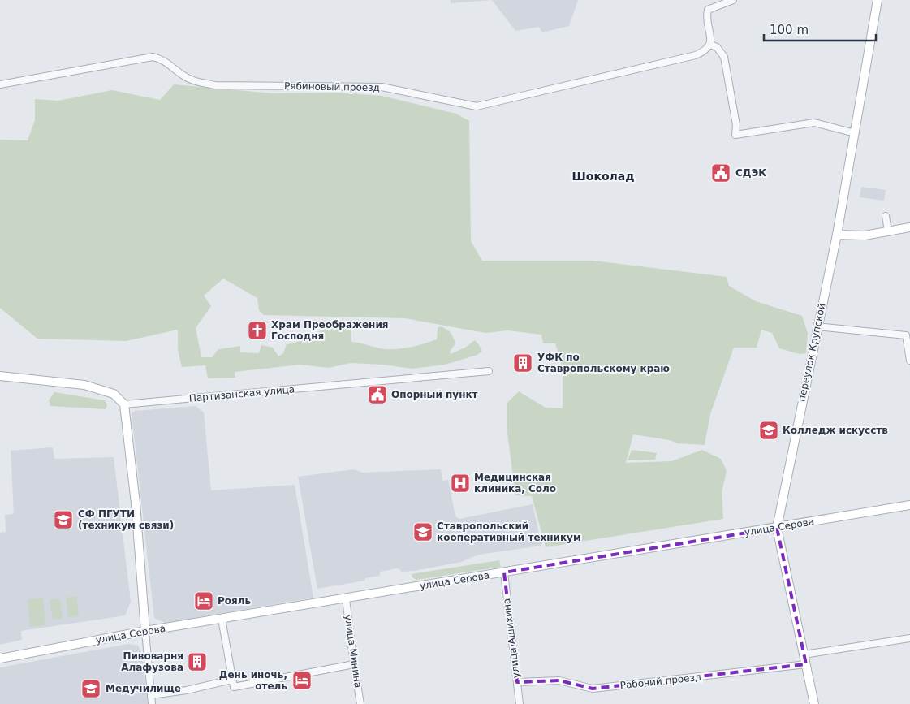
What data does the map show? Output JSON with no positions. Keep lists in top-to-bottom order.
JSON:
{
  "streets": {
    "main road": ["переулок Крупской", "улица Серова"],
    "street": [
      "Рябиновый проезд",
      "Партизанская улица",
      "улица Ашихина",
      "улица Минина",
      "Рабочий проезд"
    ]
  },
  "crossings": [
    ["переулок Крупской", "улица Серова"],
    ["переулок Крупской", "Рабочий проезд"],
    ["улица Серова", "улица Ашихина"],
    ["улица Серова", "улица Минина"],
    ["улица Ашихина", "Рабочий проезд"]
  ],
  "districts": ["Шоколад"],
  "places": {
    "public building": ["СДЭК", "Опорный пункт"],
    "church": ["Храм Преображения Господня"],
    "building": ["УФК по Ставропольскому краю", "Пивоварня Алафузова"],
    "school or university": [
      "Колледж искусств",
      "СФ ПГУТИ (техникум связи)",
      "Ставропольский кооперативный техникум",
      "Медучилище"
    ],
    "hospital": ["Медицинская клиника, Соло"],
    "hotel": ["Рояль", "День иночь, отель"]
  },
  "scale_bar": "100 m"
}
